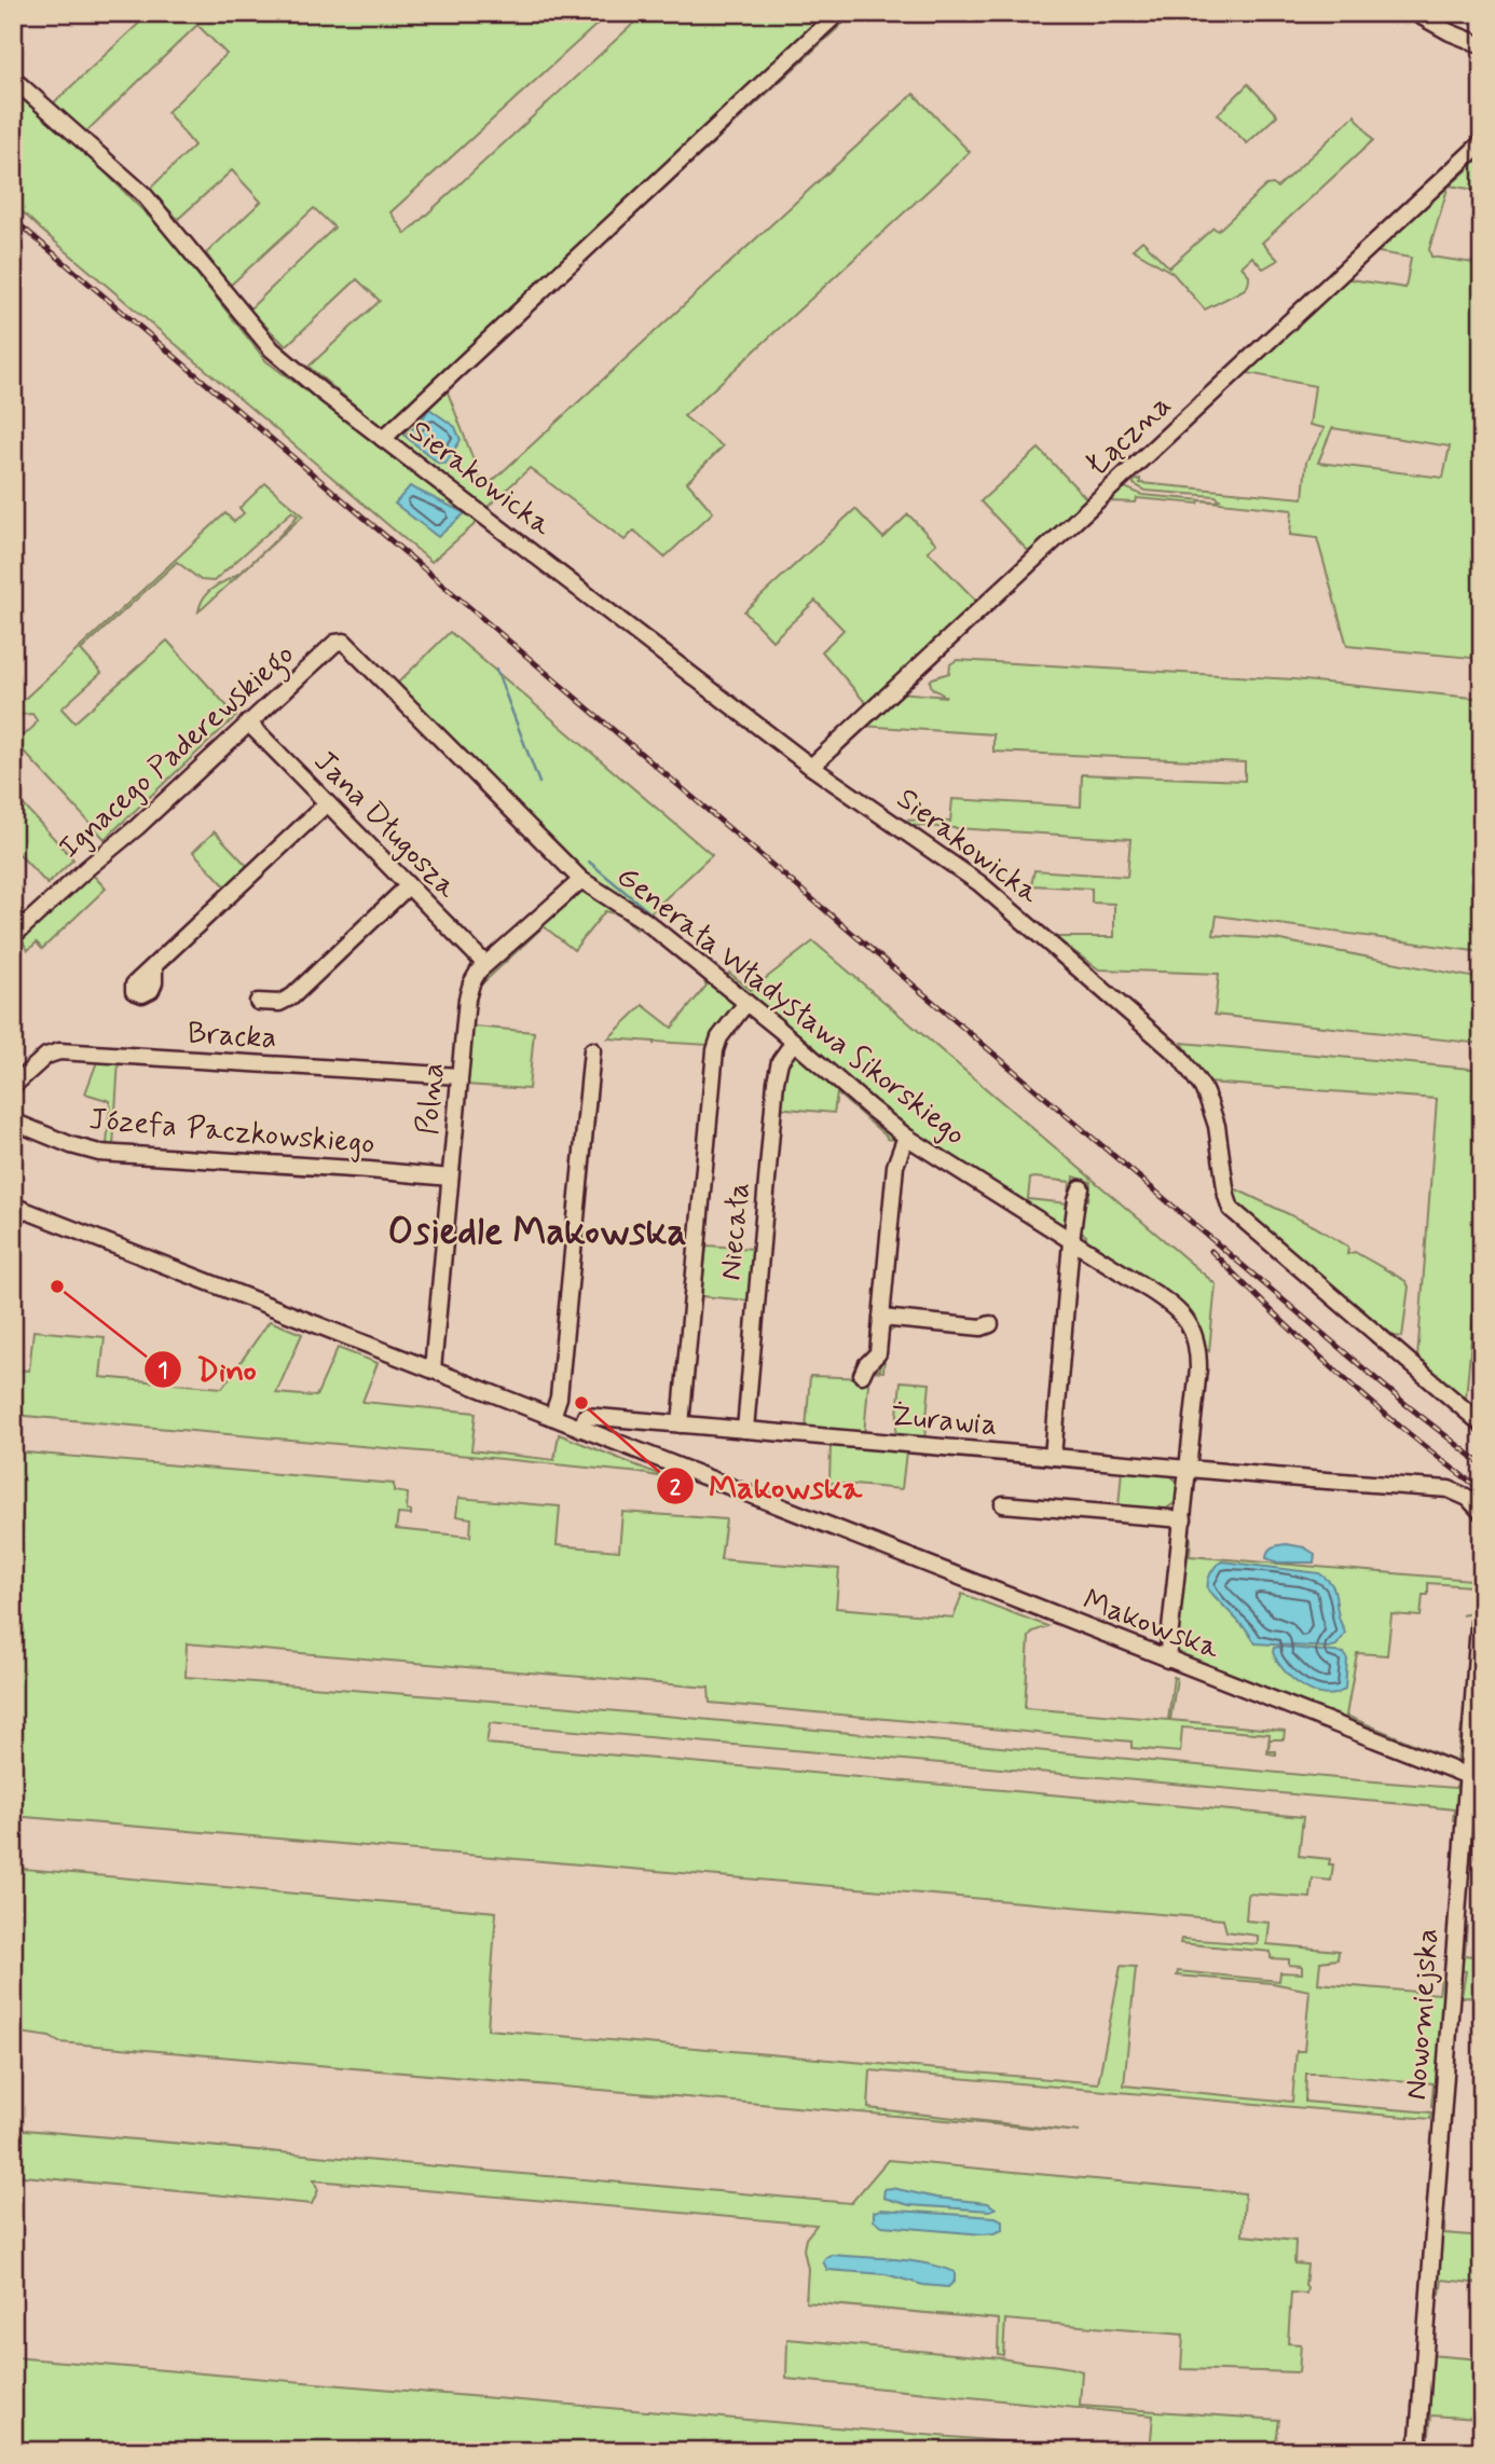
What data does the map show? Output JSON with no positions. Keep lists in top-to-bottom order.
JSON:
{
  "streets": {
    "street": [
      "Łączna",
      "Sierakowicka",
      "Ignacego Paderewskiego",
      "Jana Długosza",
      "Generała Władysława Sikorskiego",
      "Bracka",
      "Polna",
      "Józefa Paczkowskiego",
      "Niecała",
      "Żurawia",
      "Makowska",
      "Nowomiejska"
    ]
  },
  "crossings": [
    ["Łączna", "Sierakowicka"],
    ["Ignacego Paderewskiego", "Jana Długosza"],
    ["Ignacego Paderewskiego", "Generała Władysława Sikorskiego"],
    ["Jana Długosza", "Polna"],
    ["Generała Władysława Sikorskiego", "Polna"],
    ["Generała Władysława Sikorskiego", "Niecała"],
    ["Generała Władysława Sikorskiego", "Żurawia"],
    ["Generała Władysława Sikorskiego", "Makowska"],
    ["Bracka", "Polna"],
    ["Polna", "Józefa Paczkowskiego"],
    ["Polna", "Makowska"],
    ["Niecała", "Żurawia"],
    ["Żurawia", "Makowska"],
    ["Makowska", "Nowomiejska"]
  ],
  "districts": ["Osiedle Makowska"],
  "places": ["Dino", "Makowska"]
}
